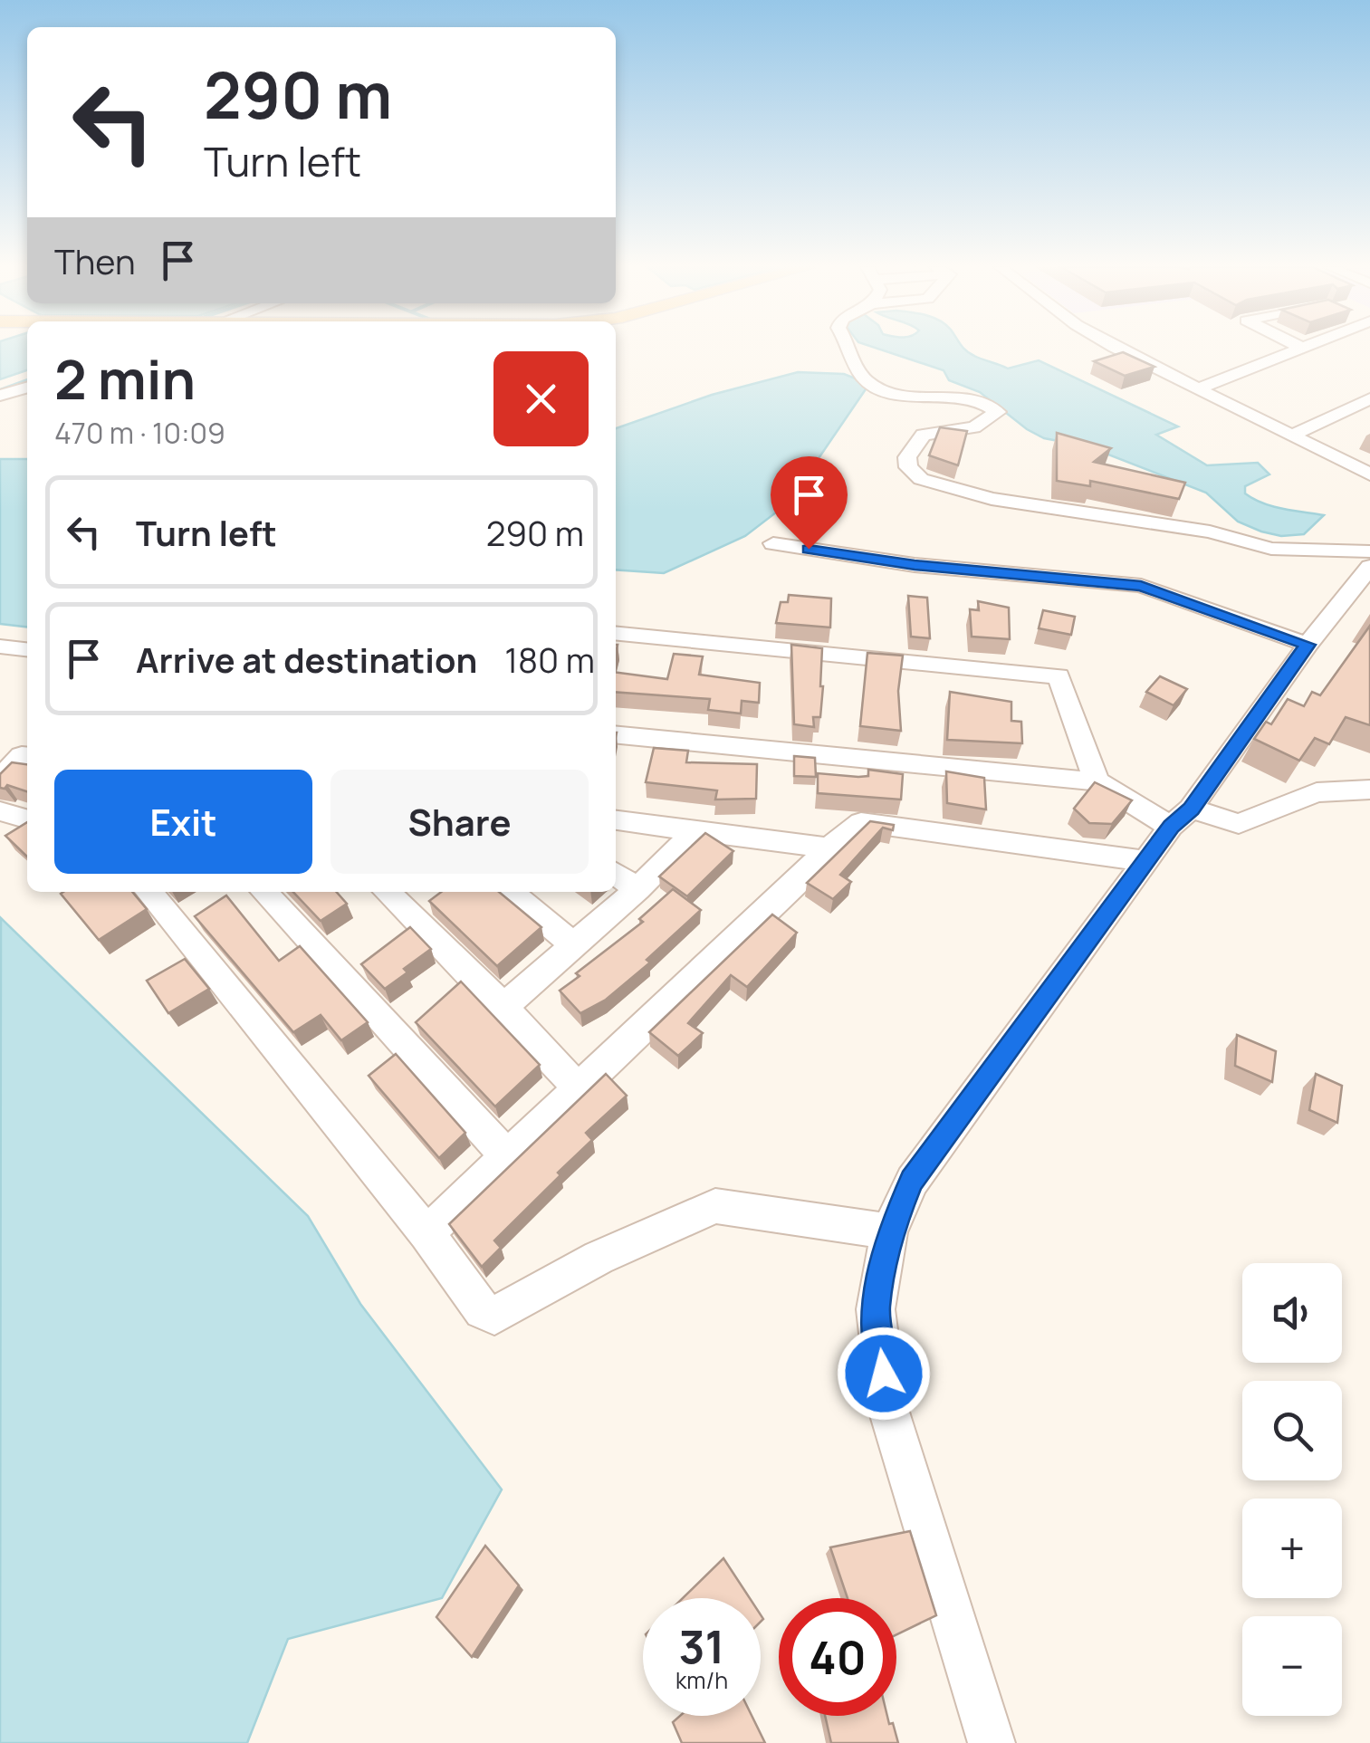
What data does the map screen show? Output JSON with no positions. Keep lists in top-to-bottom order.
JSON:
{
  "page": {
    "turn": ["290 m", "Turn left"],
    "then": "Then",
    "heading": ["2 min", "470 m · 10:09"],
    "list": [
      {
        "name": "Turn left",
        "value": "290 m"
      },
      {
        "name": "Arrive at destination",
        "value": "180 m"
      }
    ],
    "buttons": ["Exit", "Share"],
    "map_buttons": ["+", "−"],
    "speed": "31 km/h",
    "limit": "40"
  }
}
